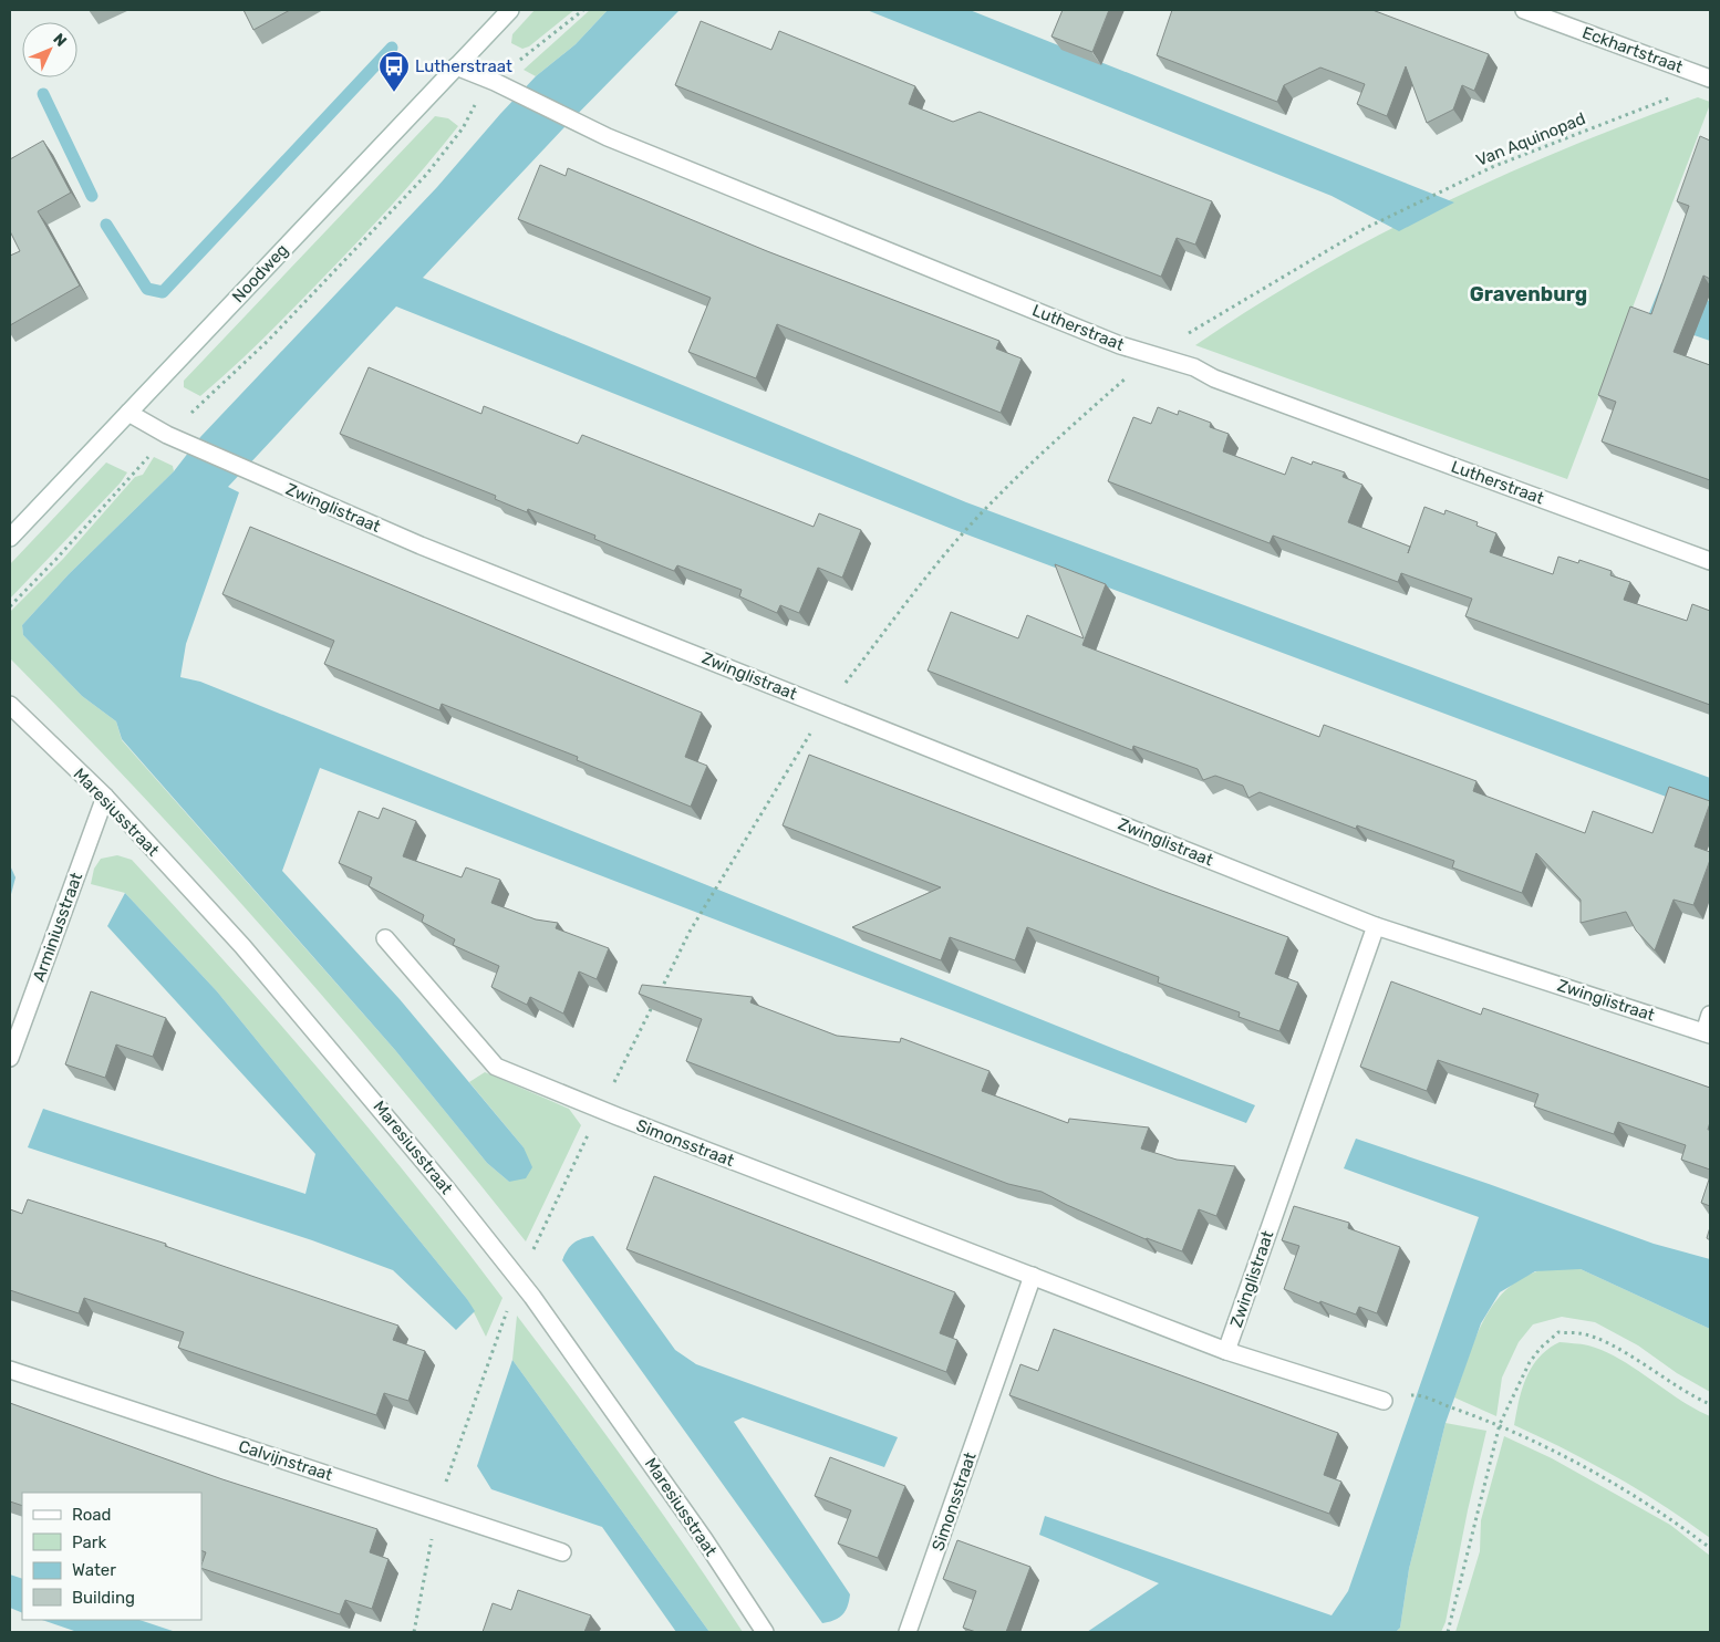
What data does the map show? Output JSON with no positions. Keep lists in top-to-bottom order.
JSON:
{
  "streets": {
    "street": [
      "Eckhartstraat",
      "Noodweg",
      "Lutherstraat",
      "Zwinglistraat",
      "Maresiusstraat",
      "Arminiusstraat",
      "Simonsstraat",
      "Calvijnstraat"
    ],
    "path": ["Van Aquinopad"]
  },
  "crossings": [
    ["Noodweg", "Lutherstraat"],
    ["Noodweg", "Zwinglistraat"],
    ["Zwinglistraat", "Simonsstraat"],
    ["Maresiusstraat", "Arminiusstraat"]
  ],
  "districts": ["Gravenburg"],
  "places": {
    "bus stop": ["Lutherstraat"]
  },
  "legend": [
    "Road",
    "Park",
    "Water",
    "Building"
  ],
  "north": "top right"
}
